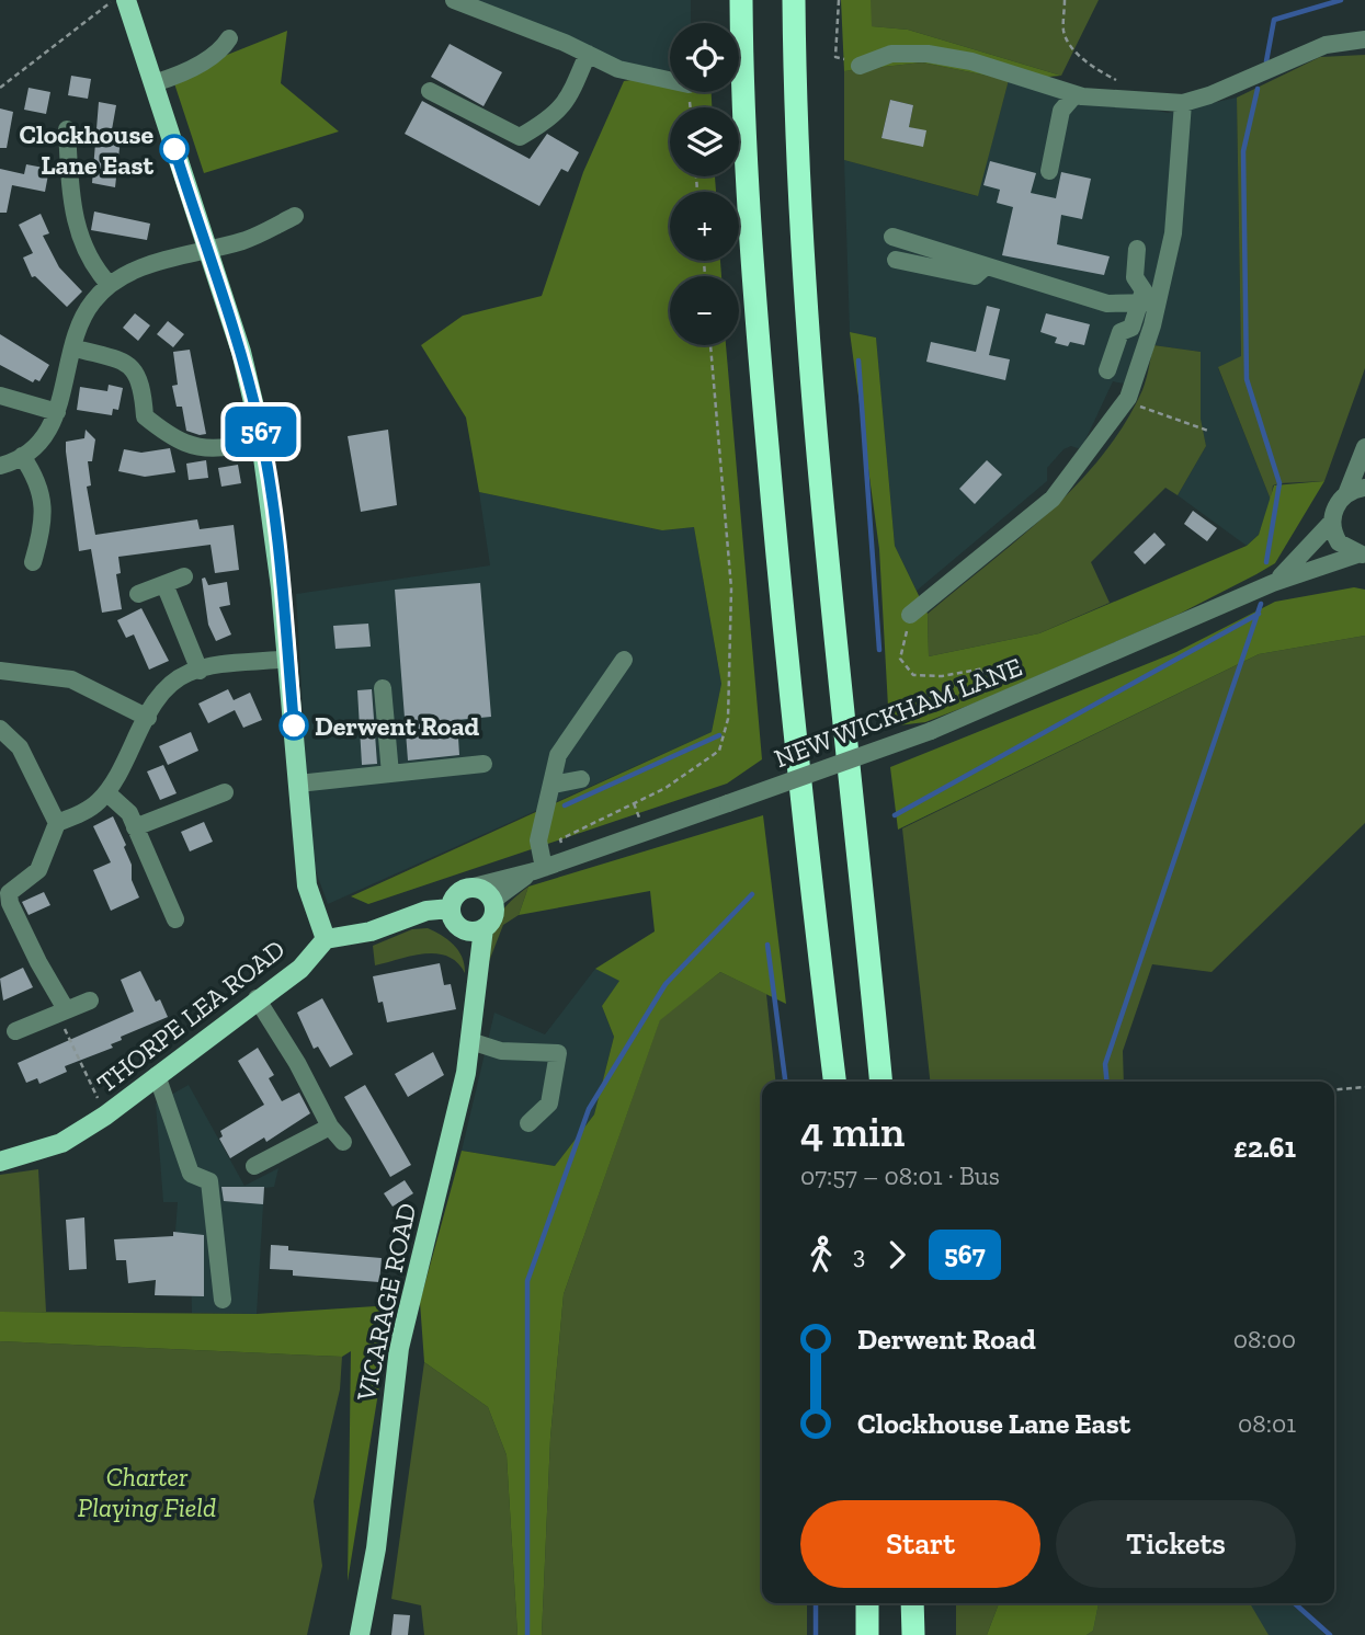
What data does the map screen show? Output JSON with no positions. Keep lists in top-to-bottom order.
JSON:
{
  "streets": {
    "main road": ["THORPE LEA ROAD", "VICARAGE ROAD"],
    "street": ["NEW WICKHAM LANE"]
  },
  "crossings": [
    ["NEW WICKHAM LANE", "VICARAGE ROAD"]
  ],
  "parks": ["Charter Playing Field"],
  "places": ["Clockhouse Lane East", "Derwent Road"],
  "lines": ["bus line 567"],
  "page": {
    "on_map": "567",
    "map_buttons": ["+", "−"],
    "heading": ["4 min", "07:57 – 08:01 · Bus", "£2.61"],
    "legs": ["3", "567"],
    "list": [
      {
        "name": "Derwent Road",
        "value": "08:00"
      },
      {
        "name": "Clockhouse Lane East",
        "value": "08:01"
      }
    ],
    "buttons": ["Start", "Tickets"]
  }
}
